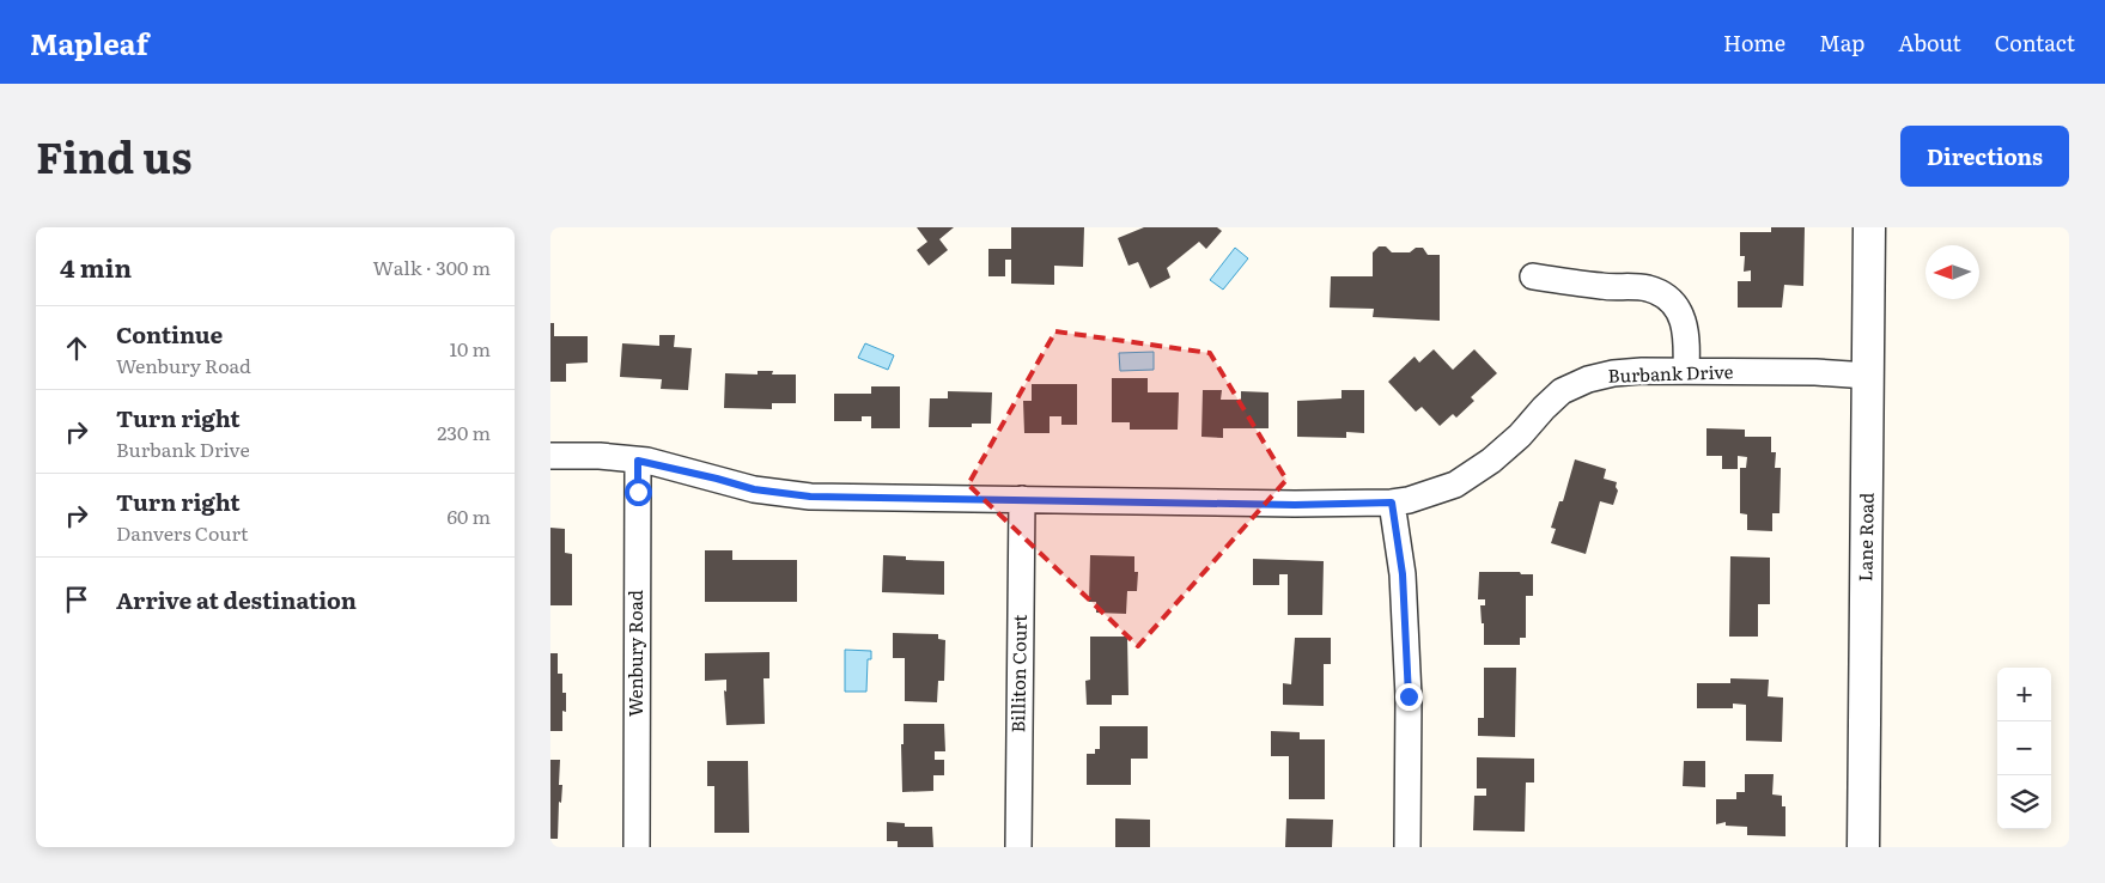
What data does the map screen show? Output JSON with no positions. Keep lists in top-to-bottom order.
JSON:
{
  "streets": {
    "street": [
      "Burbank Drive",
      "Lane Road",
      "Wenbury Road",
      "Billiton Court"
    ]
  },
  "crossings": [
    ["Burbank Drive", "Lane Road"],
    ["Burbank Drive", "Wenbury Road"],
    ["Burbank Drive", "Billiton Court"]
  ],
  "north": "left",
  "page": {
    "header": "Mapleaf",
    "nav": [
      "Home",
      "Map",
      "About",
      "Contact"
    ],
    "title": "Find us",
    "buttons": "Directions",
    "heading": ["4 min", "Walk · 300 m"],
    "list": [
      ["Continue", "Wenbury Road", "10 m"],
      ["Turn right", "Burbank Drive", "230 m"],
      ["Turn right", "Danvers Court", "60 m"],
      "Arrive at destination"
    ],
    "map_buttons": ["+", "−"]
  }
}
